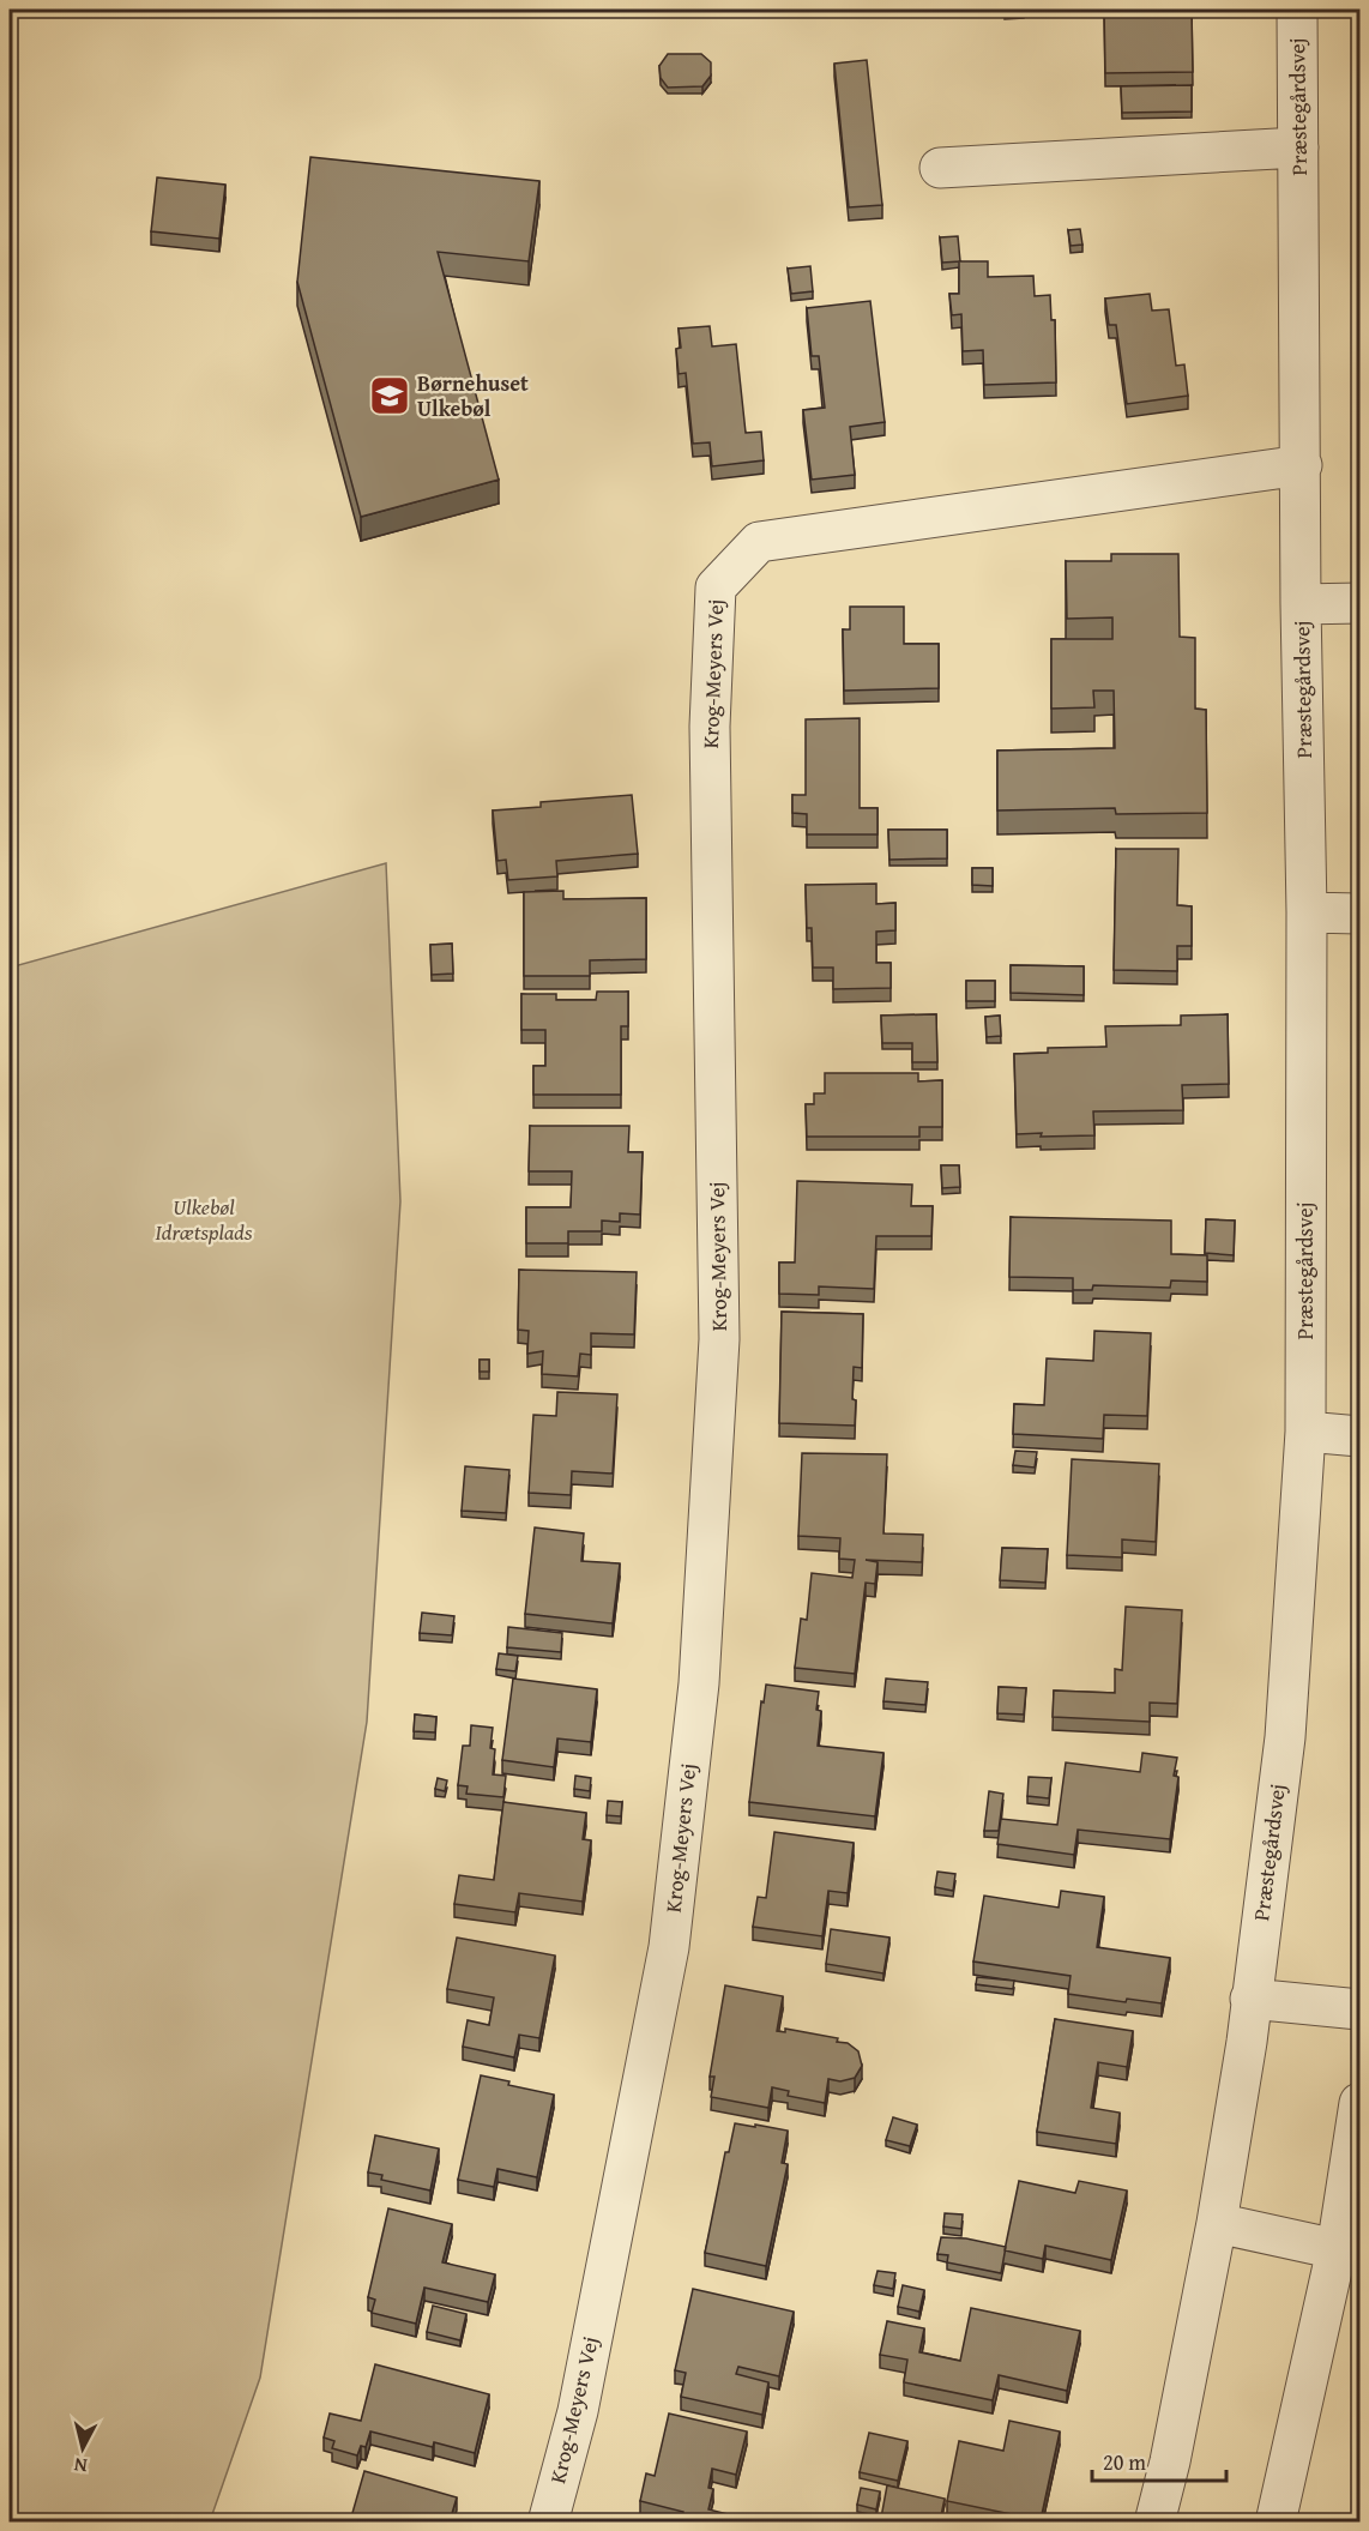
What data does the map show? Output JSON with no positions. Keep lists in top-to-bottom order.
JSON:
{
  "streets": {
    "street": ["Præstegårdsvej", "Krog-Meyers Vej"]
  },
  "crossings": [
    ["Præstegårdsvej", "Krog-Meyers Vej"]
  ],
  "parks": ["Ulkebøl Idrætsplads"],
  "places": {
    "school or university": ["Børnehuset Ulkebøl"]
  },
  "scale_bar": "20 m",
  "north": "bottom"
}
